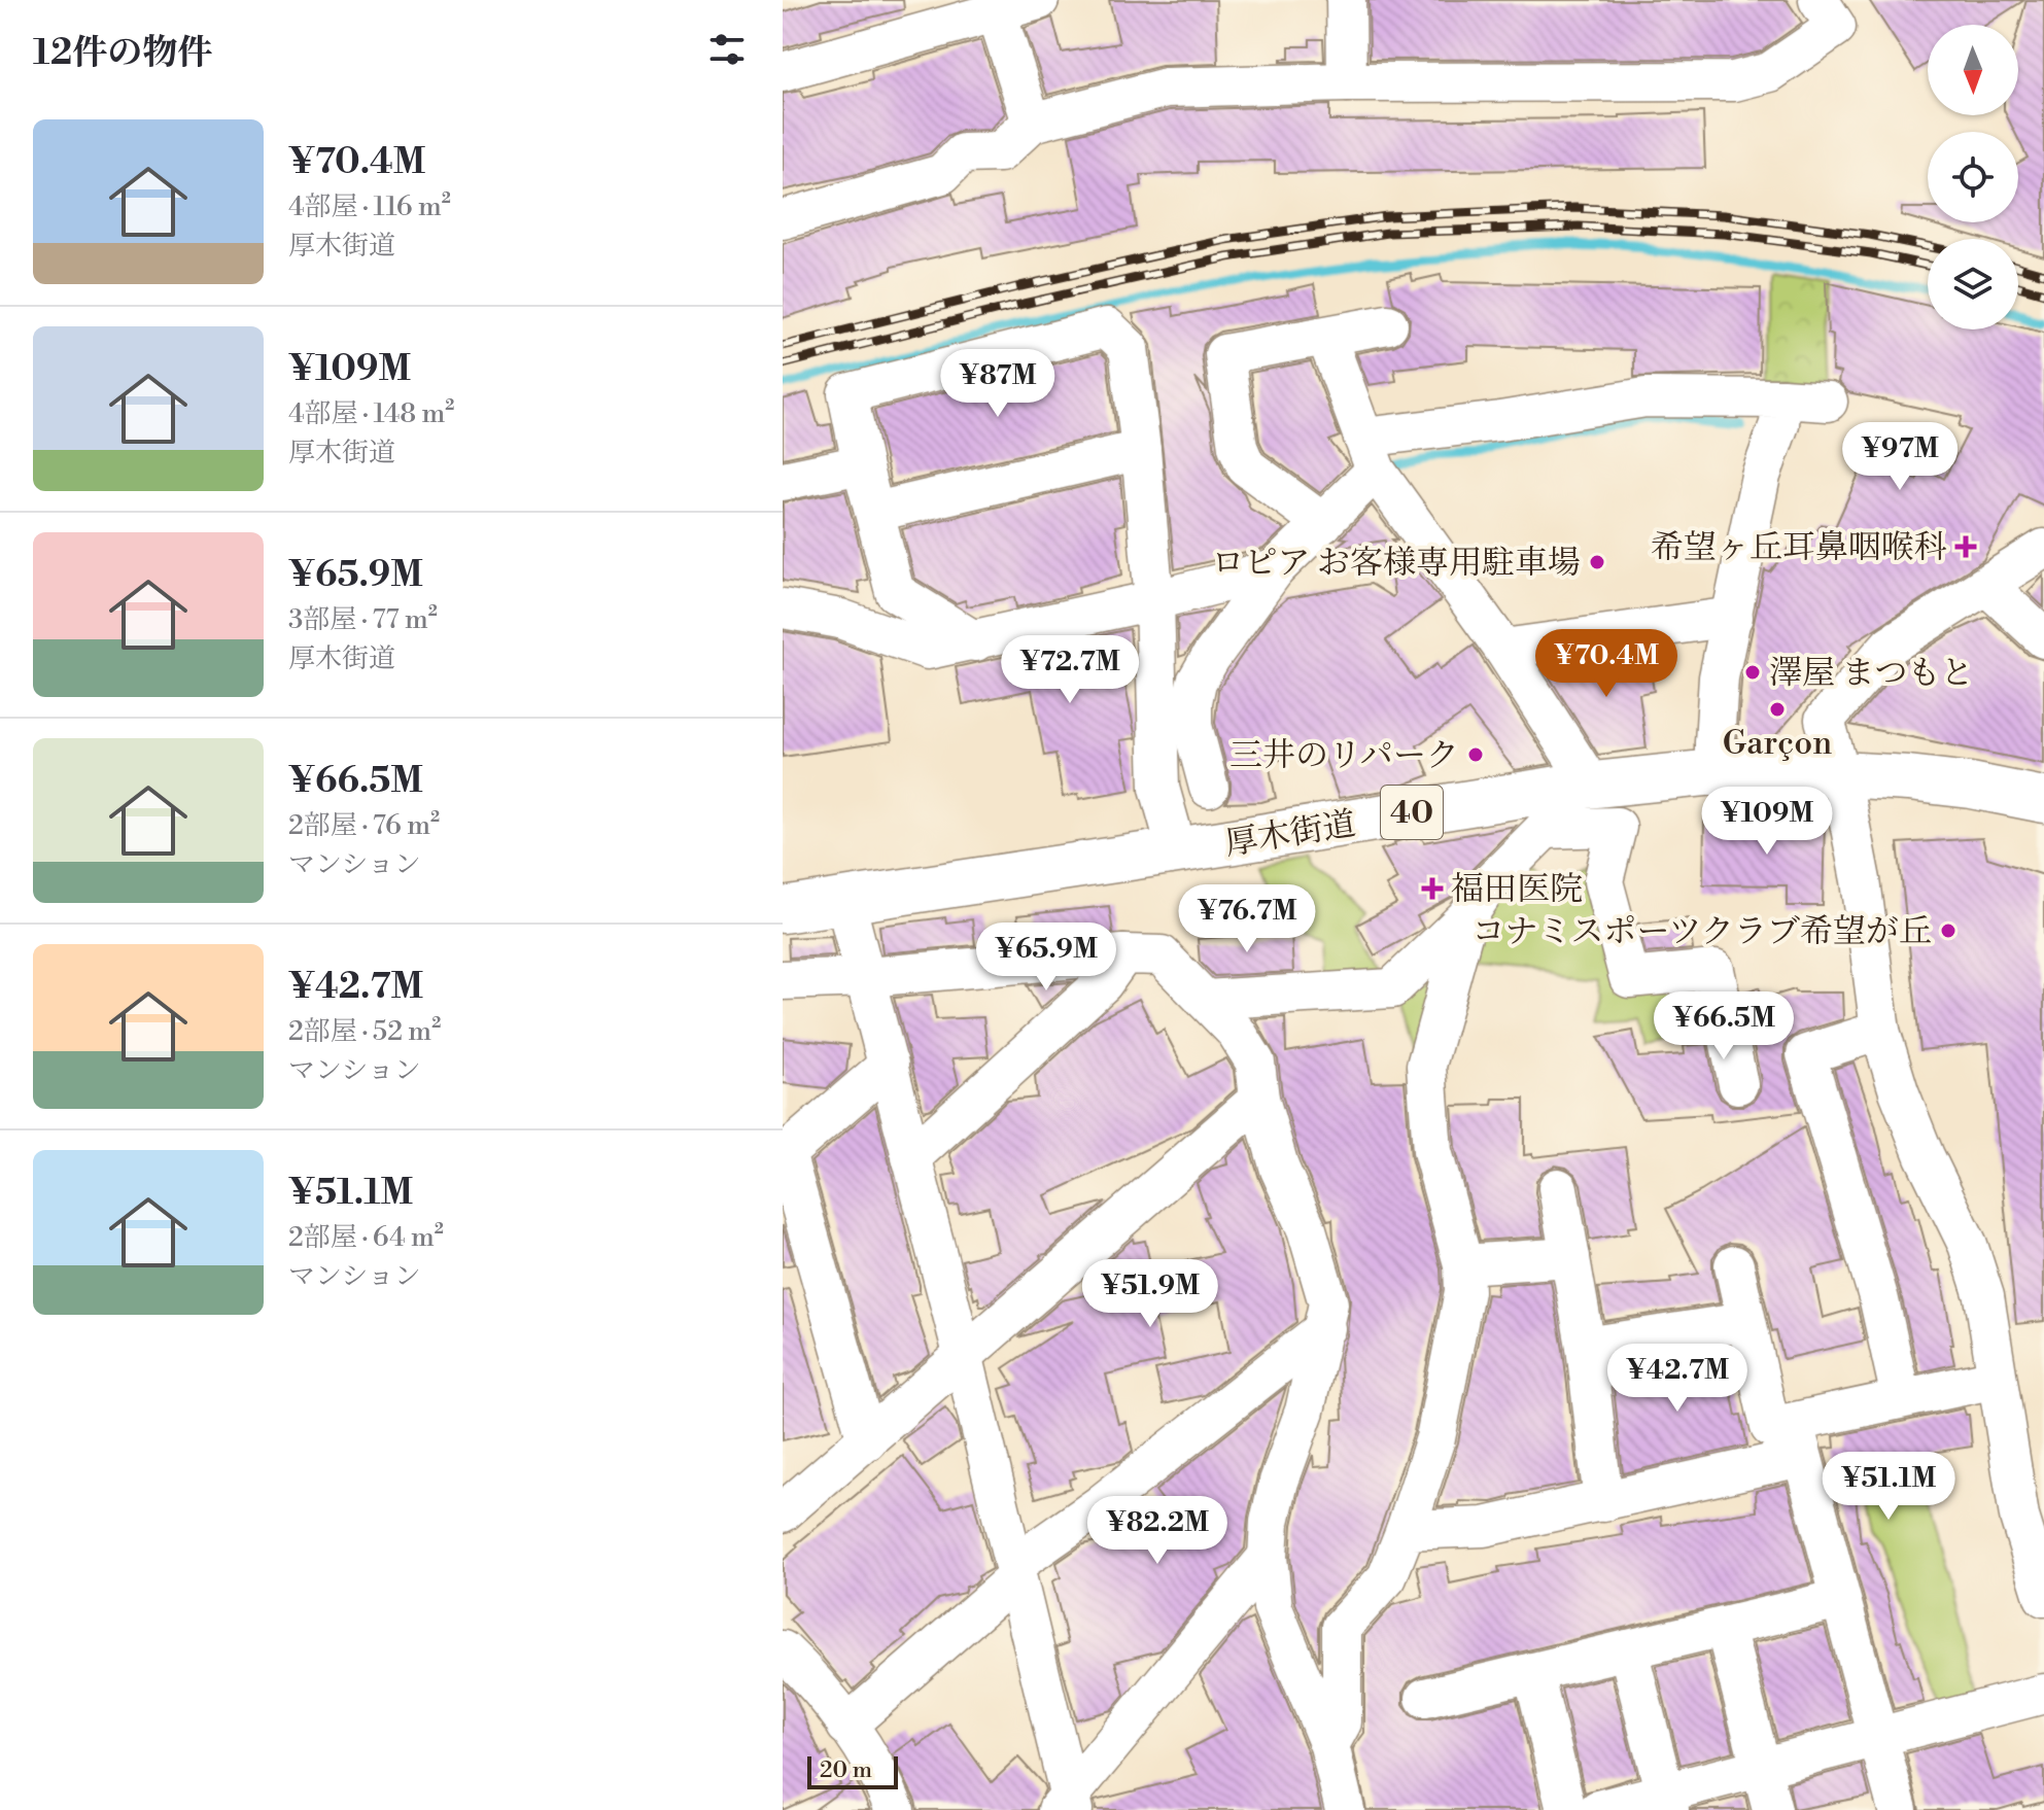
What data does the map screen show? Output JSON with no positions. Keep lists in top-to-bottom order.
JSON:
{
  "streets": {
    "main road": ["40", "厚木街道"]
  },
  "places": {
    "health": ["希望ヶ丘耳鼻咽喉科", "福田医院"],
    "other": [
      "ロピア お客様専用駐車場",
      "澤屋 まつもと",
      "Garçon",
      "三井のリパーク",
      "コナミスポーツクラブ希望が丘"
    ]
  },
  "scale_bar": "20 m",
  "north": "bottom",
  "page": {
    "heading": "12件の物件",
    "list": [
      {
        "name": "¥70.4M",
        "note": "4部屋 · 116 m² · 厚木街道"
      },
      {
        "name": "¥109M",
        "note": "4部屋 · 148 m² · 厚木街道"
      },
      {
        "name": "¥65.9M",
        "note": "3部屋 · 77 m² · 厚木街道"
      },
      {
        "name": "¥66.5M",
        "note": "2部屋 · 76 m² · マンション"
      },
      {
        "name": "¥42.7M",
        "note": "2部屋 · 52 m² · マンション"
      },
      {
        "name": "¥51.1M",
        "note": "2部屋 · 64 m² · マンション"
      }
    ],
    "price": [
      "¥87M",
      "¥97M",
      "¥70.4M",
      "¥72.7M",
      "¥109M",
      "¥76.7M",
      "¥65.9M",
      "¥66.5M",
      "¥51.9M",
      "¥42.7M",
      "¥51.1M",
      "¥82.2M"
    ],
    "scale": "20 m"
  }
}
